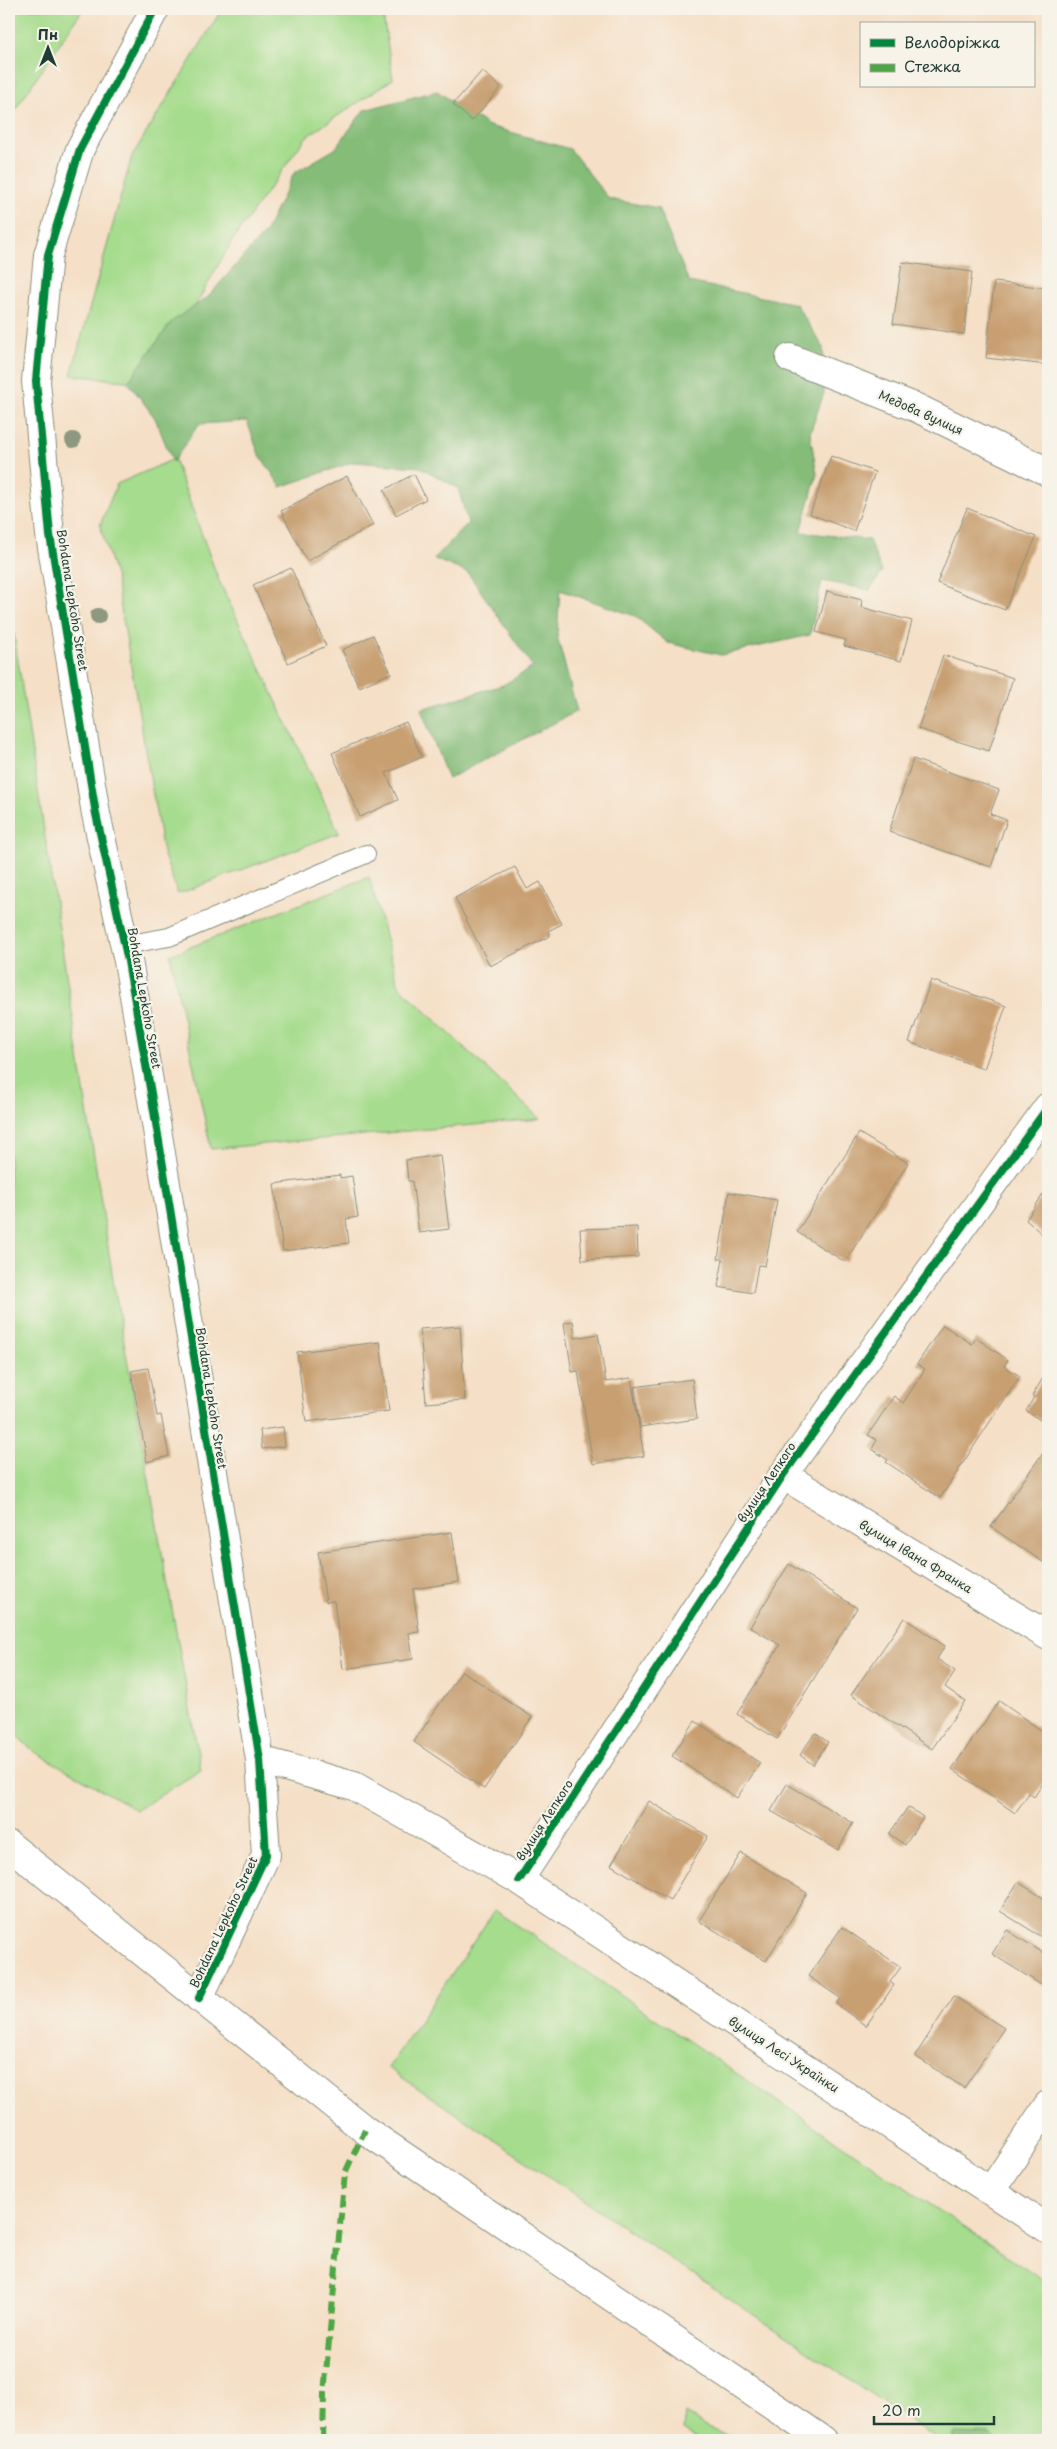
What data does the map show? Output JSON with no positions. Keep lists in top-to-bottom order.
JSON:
{
  "streets": {
    "street": [
      "Медова вулиця",
      "Bohdana Lepkoho Street",
      "вулиця Лепкого",
      "вулиця Івана Франка",
      "вулиця Лесі Українки"
    ]
  },
  "crossings": [
    ["Bohdana Lepkoho Street", "вулиця Лесі Українки"],
    ["вулиця Лепкого", "вулиця Івана Франка"],
    ["вулиця Лепкого", "вулиця Лесі Українки"]
  ],
  "legend": ["Велодоріжка", "Стежка"],
  "scale_bar": "20 m",
  "north": "top"
}
